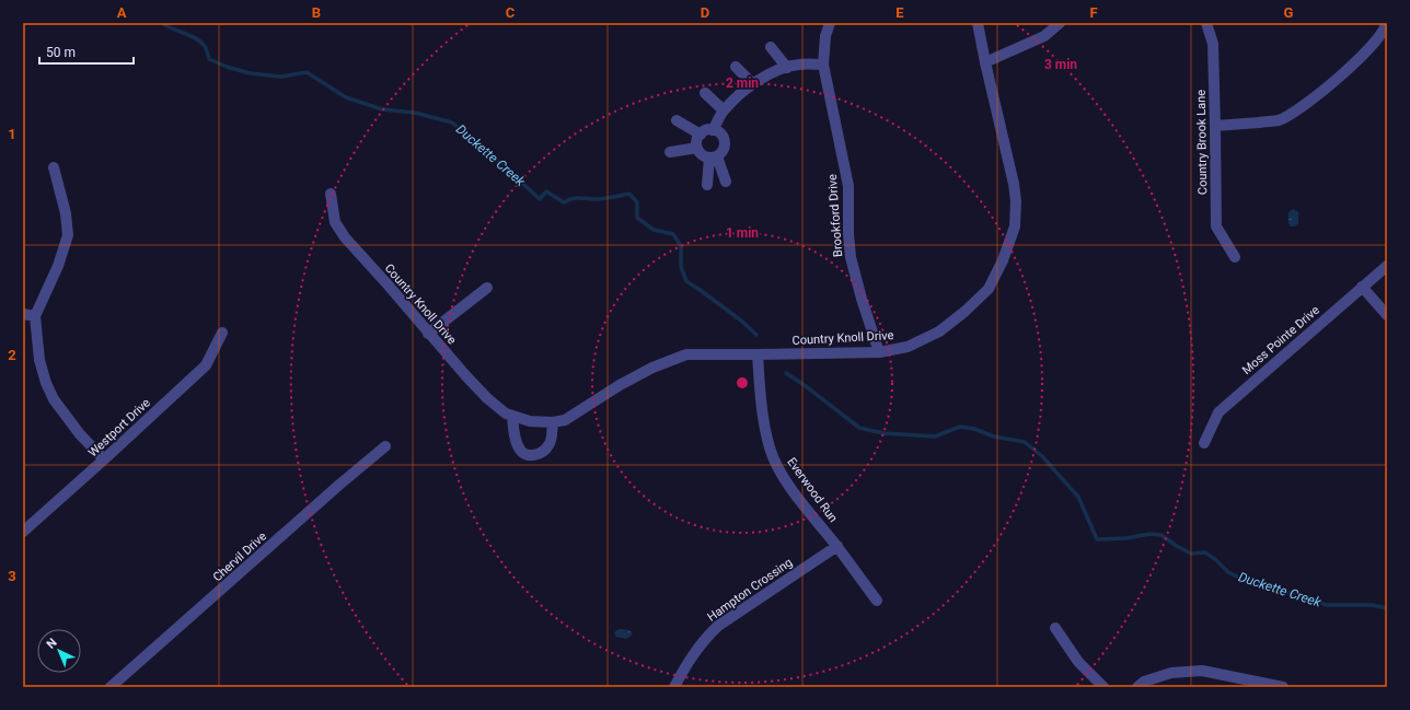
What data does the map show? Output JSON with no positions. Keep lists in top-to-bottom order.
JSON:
{
  "streets": {
    "street": [
      "Country Brook Lane",
      "Brookford Drive",
      "Country Knoll Drive",
      "Moss Pointe Drive",
      "Westport Drive",
      "Everwood Run",
      "Chervil Drive",
      "Hampton Crossing"
    ]
  },
  "crossings": [
    ["Brookford Drive", "Country Knoll Drive"],
    ["Country Knoll Drive", "Everwood Run"],
    ["Everwood Run", "Hampton Crossing"]
  ],
  "water": ["Duckette Creek"],
  "scale_bar": "50 m",
  "north": "top left",
  "grid": {
    "columns": [
      "A",
      "B",
      "C",
      "D",
      "E",
      "F",
      "G"
    ],
    "rows": ["1", "2", "3"]
  },
  "rings": ["3 min", "2 min", "1 min"]
}
